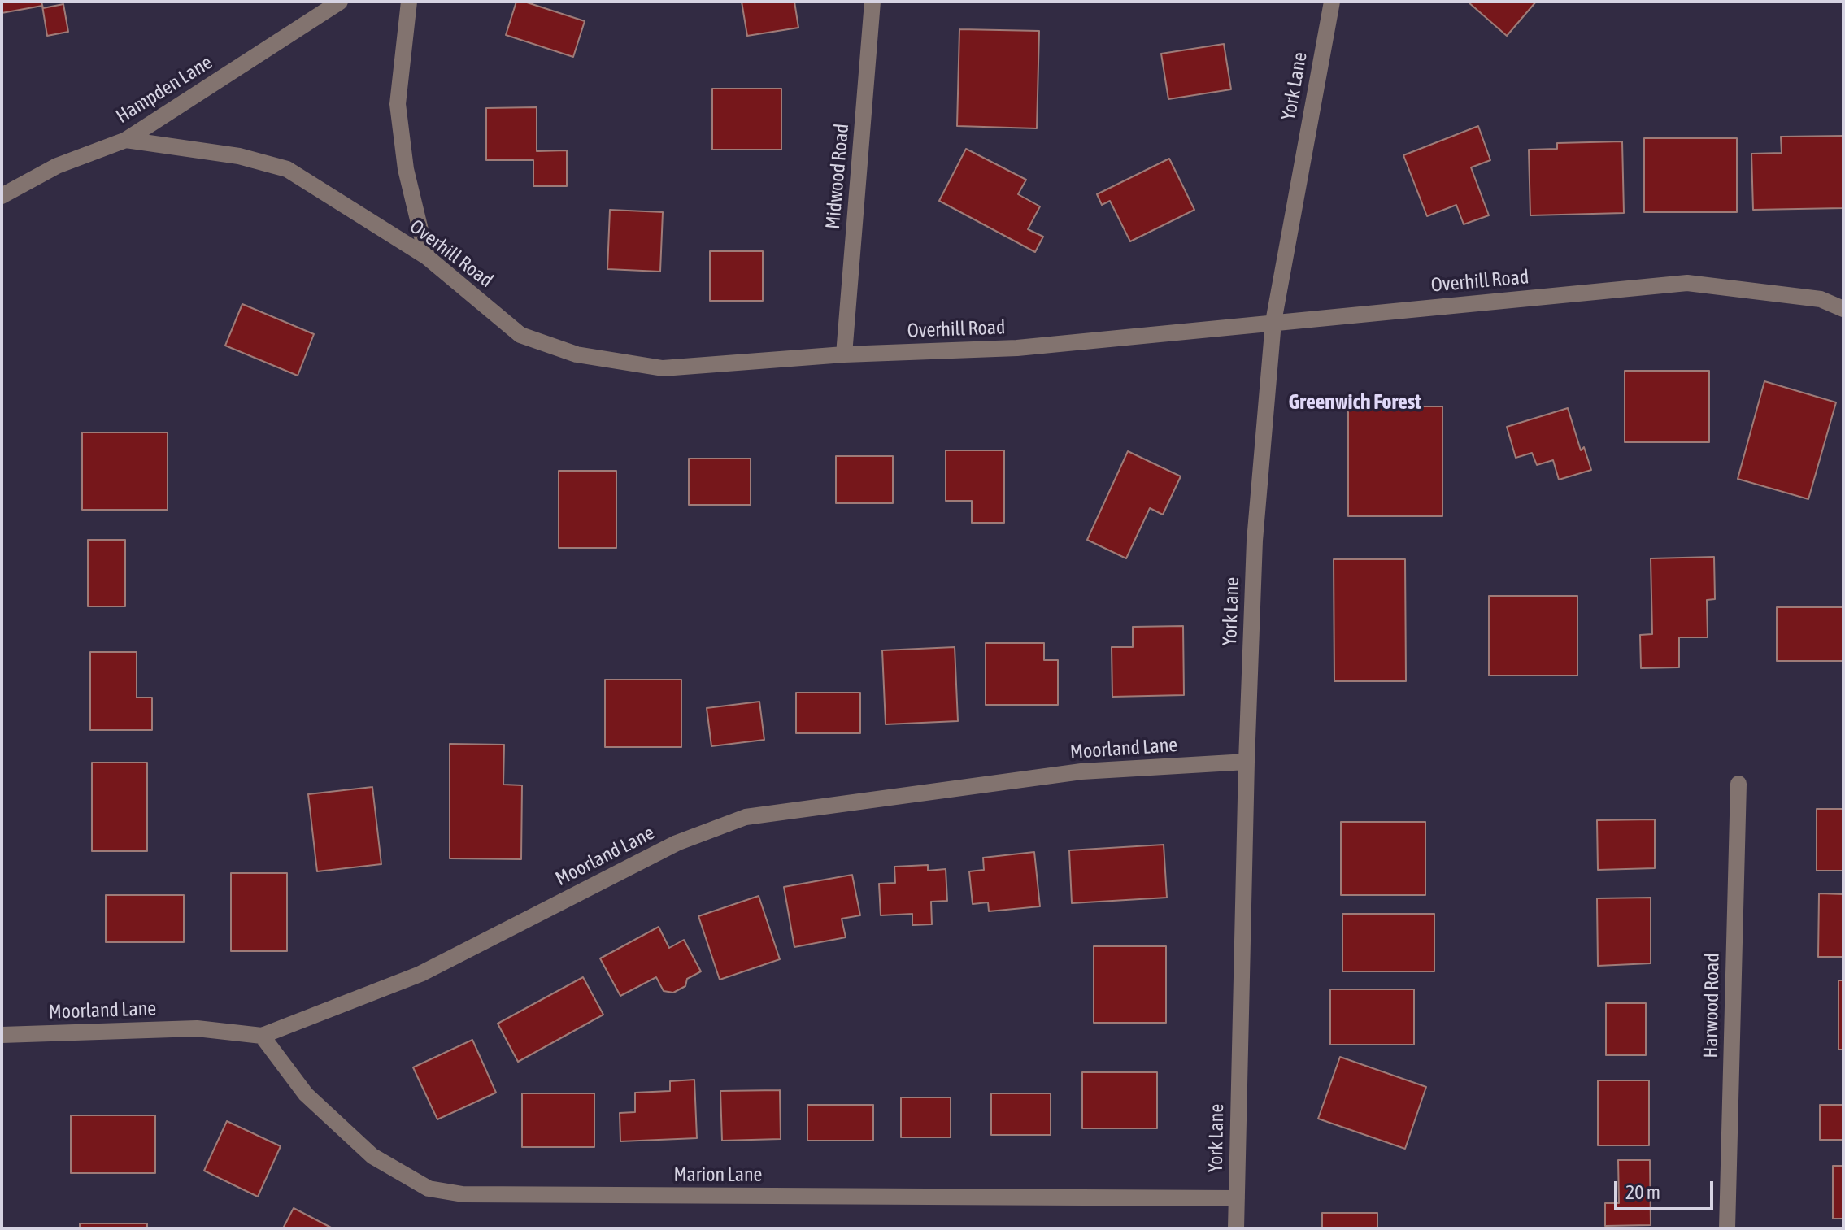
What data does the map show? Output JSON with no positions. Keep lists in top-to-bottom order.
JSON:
{
  "streets": {
    "street": [
      "York Lane",
      "Hampden Lane",
      "Midwood Road",
      "Overhill Road",
      "Moorland Lane",
      "Harwood Road",
      "Marion Lane"
    ]
  },
  "crossings": [
    ["York Lane", "Overhill Road"],
    ["York Lane", "Moorland Lane"],
    ["York Lane", "Marion Lane"],
    ["Hampden Lane", "Overhill Road"],
    ["Midwood Road", "Overhill Road"],
    ["Moorland Lane", "Marion Lane"]
  ],
  "districts": ["Greenwich Forest"],
  "scale_bar": "20 m"
}
